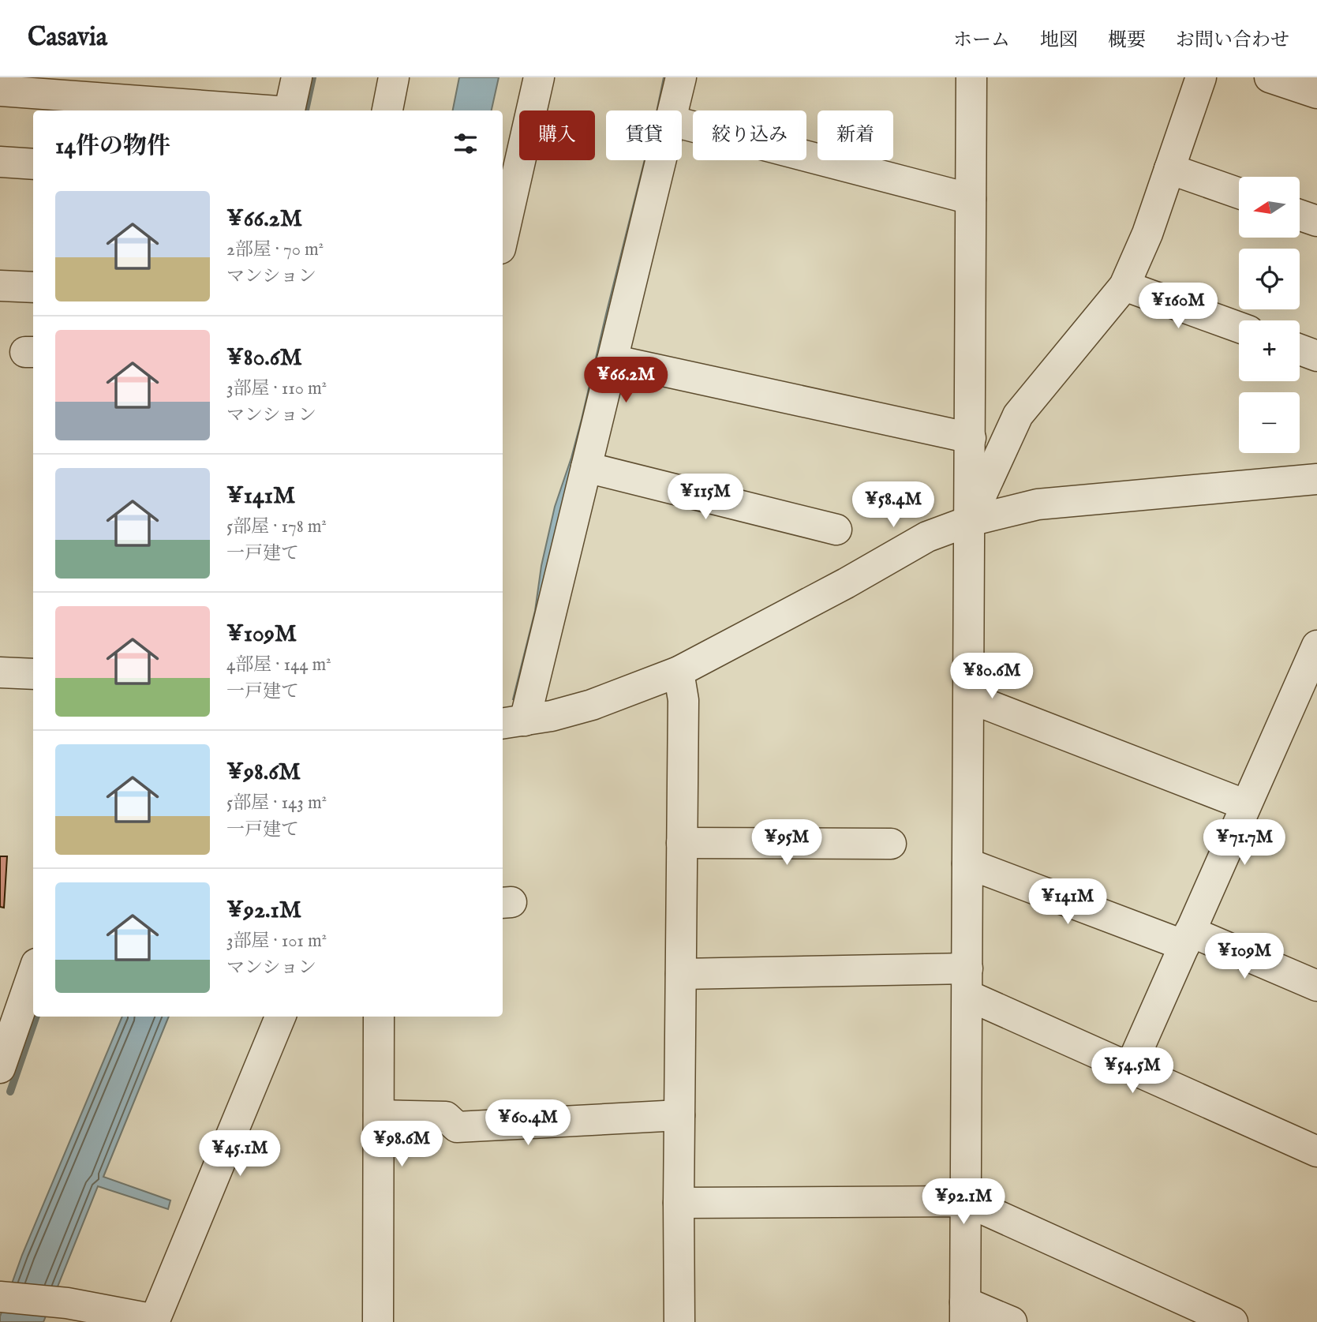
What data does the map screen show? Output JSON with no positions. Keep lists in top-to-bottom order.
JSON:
{
  "north": "left",
  "page": {
    "header": "Casavia",
    "nav": [
      "ホーム",
      "地図",
      "概要",
      "お問い合わせ"
    ],
    "chip": [
      "購入",
      "賃貸",
      "絞り込み",
      "新着"
    ],
    "heading": "14件の物件",
    "map_buttons": ["+", "−"],
    "list": [
      {
        "name": "¥66.2M",
        "note": "2部屋 · 70 m² · マンション"
      },
      {
        "name": "¥80.6M",
        "note": "3部屋 · 110 m² · マンション"
      },
      {
        "name": "¥141M",
        "note": "5部屋 · 178 m² · 一戸建て"
      },
      {
        "name": "¥109M",
        "note": "4部屋 · 144 m² · 一戸建て"
      },
      {
        "name": "¥98.6M",
        "note": "5部屋 · 143 m² · 一戸建て"
      },
      {
        "name": "¥92.1M",
        "note": "3部屋 · 101 m² · マンション"
      }
    ],
    "price": [
      "¥160M",
      "¥66.2M",
      "¥115M",
      "¥58.4M",
      "¥80.6M",
      "¥95M",
      "¥71.7M",
      "¥141M",
      "¥109M",
      "¥54.5M",
      "¥60.4M",
      "¥98.6M",
      "¥45.1M",
      "¥92.1M"
    ]
  }
}
